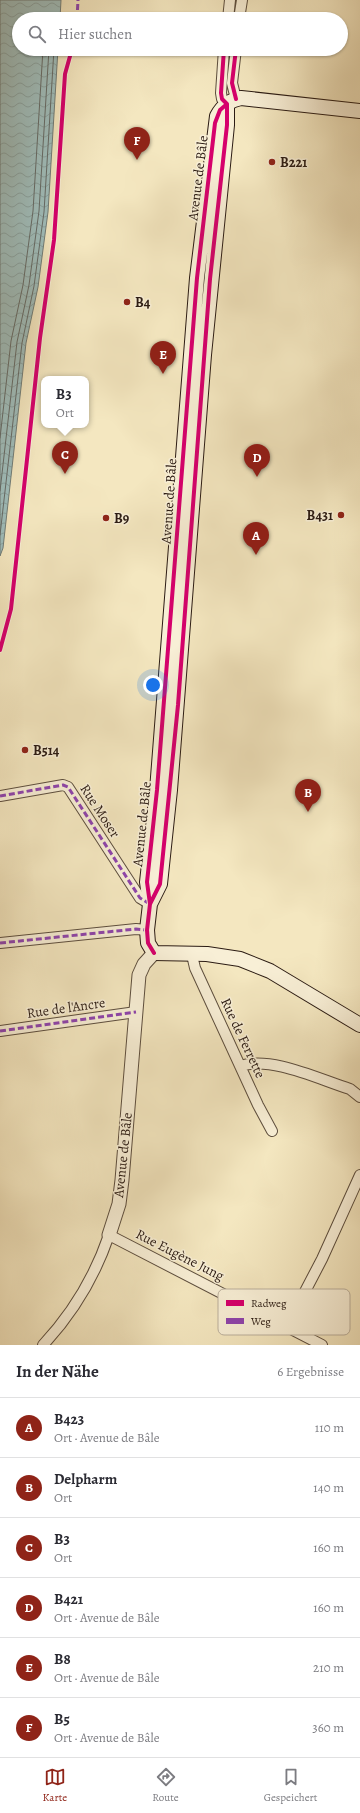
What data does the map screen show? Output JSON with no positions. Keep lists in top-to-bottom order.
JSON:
{
  "streets": {
    "main road": ["Avenue de Bâle"],
    "street": [
      "Rue Moser",
      "Rue de l'Ancre",
      "Rue de Ferrette",
      "Rue Eugène Jung"
    ]
  },
  "crossings": [
    ["Avenue de Bâle", "Rue Moser"],
    ["Avenue de Bâle", "Rue de l'Ancre"],
    ["Avenue de Bâle", "Rue Eugène Jung"]
  ],
  "places": [
    "B221",
    "B4",
    "B431",
    "B9",
    "B514"
  ],
  "legend": ["Radweg", "Weg"],
  "page": {
    "search": "Hier suchen",
    "pins": [
      "F",
      "E",
      "C",
      "D",
      "A",
      "B"
    ],
    "popup": ["B3", "Ort"],
    "heading": ["In der Nähe", "6 Ergebnisse"],
    "list": [
      {
        "mark": "A",
        "name": "B423",
        "note": "Ort · Avenue de Bâle",
        "value": "110 m"
      },
      {
        "mark": "B",
        "name": "Delpharm",
        "note": "Ort",
        "value": "140 m"
      },
      {
        "mark": "C",
        "name": "B3",
        "note": "Ort",
        "value": "160 m"
      },
      {
        "mark": "D",
        "name": "B421",
        "note": "Ort · Avenue de Bâle",
        "value": "160 m"
      },
      {
        "mark": "E",
        "name": "B8",
        "note": "Ort · Avenue de Bâle",
        "value": "210 m"
      },
      {
        "mark": "F",
        "name": "B5",
        "note": "Ort · Avenue de Bâle",
        "value": "360 m"
      }
    ],
    "nav": ["Karte", "Route", "Gespeichert"]
  }
}
